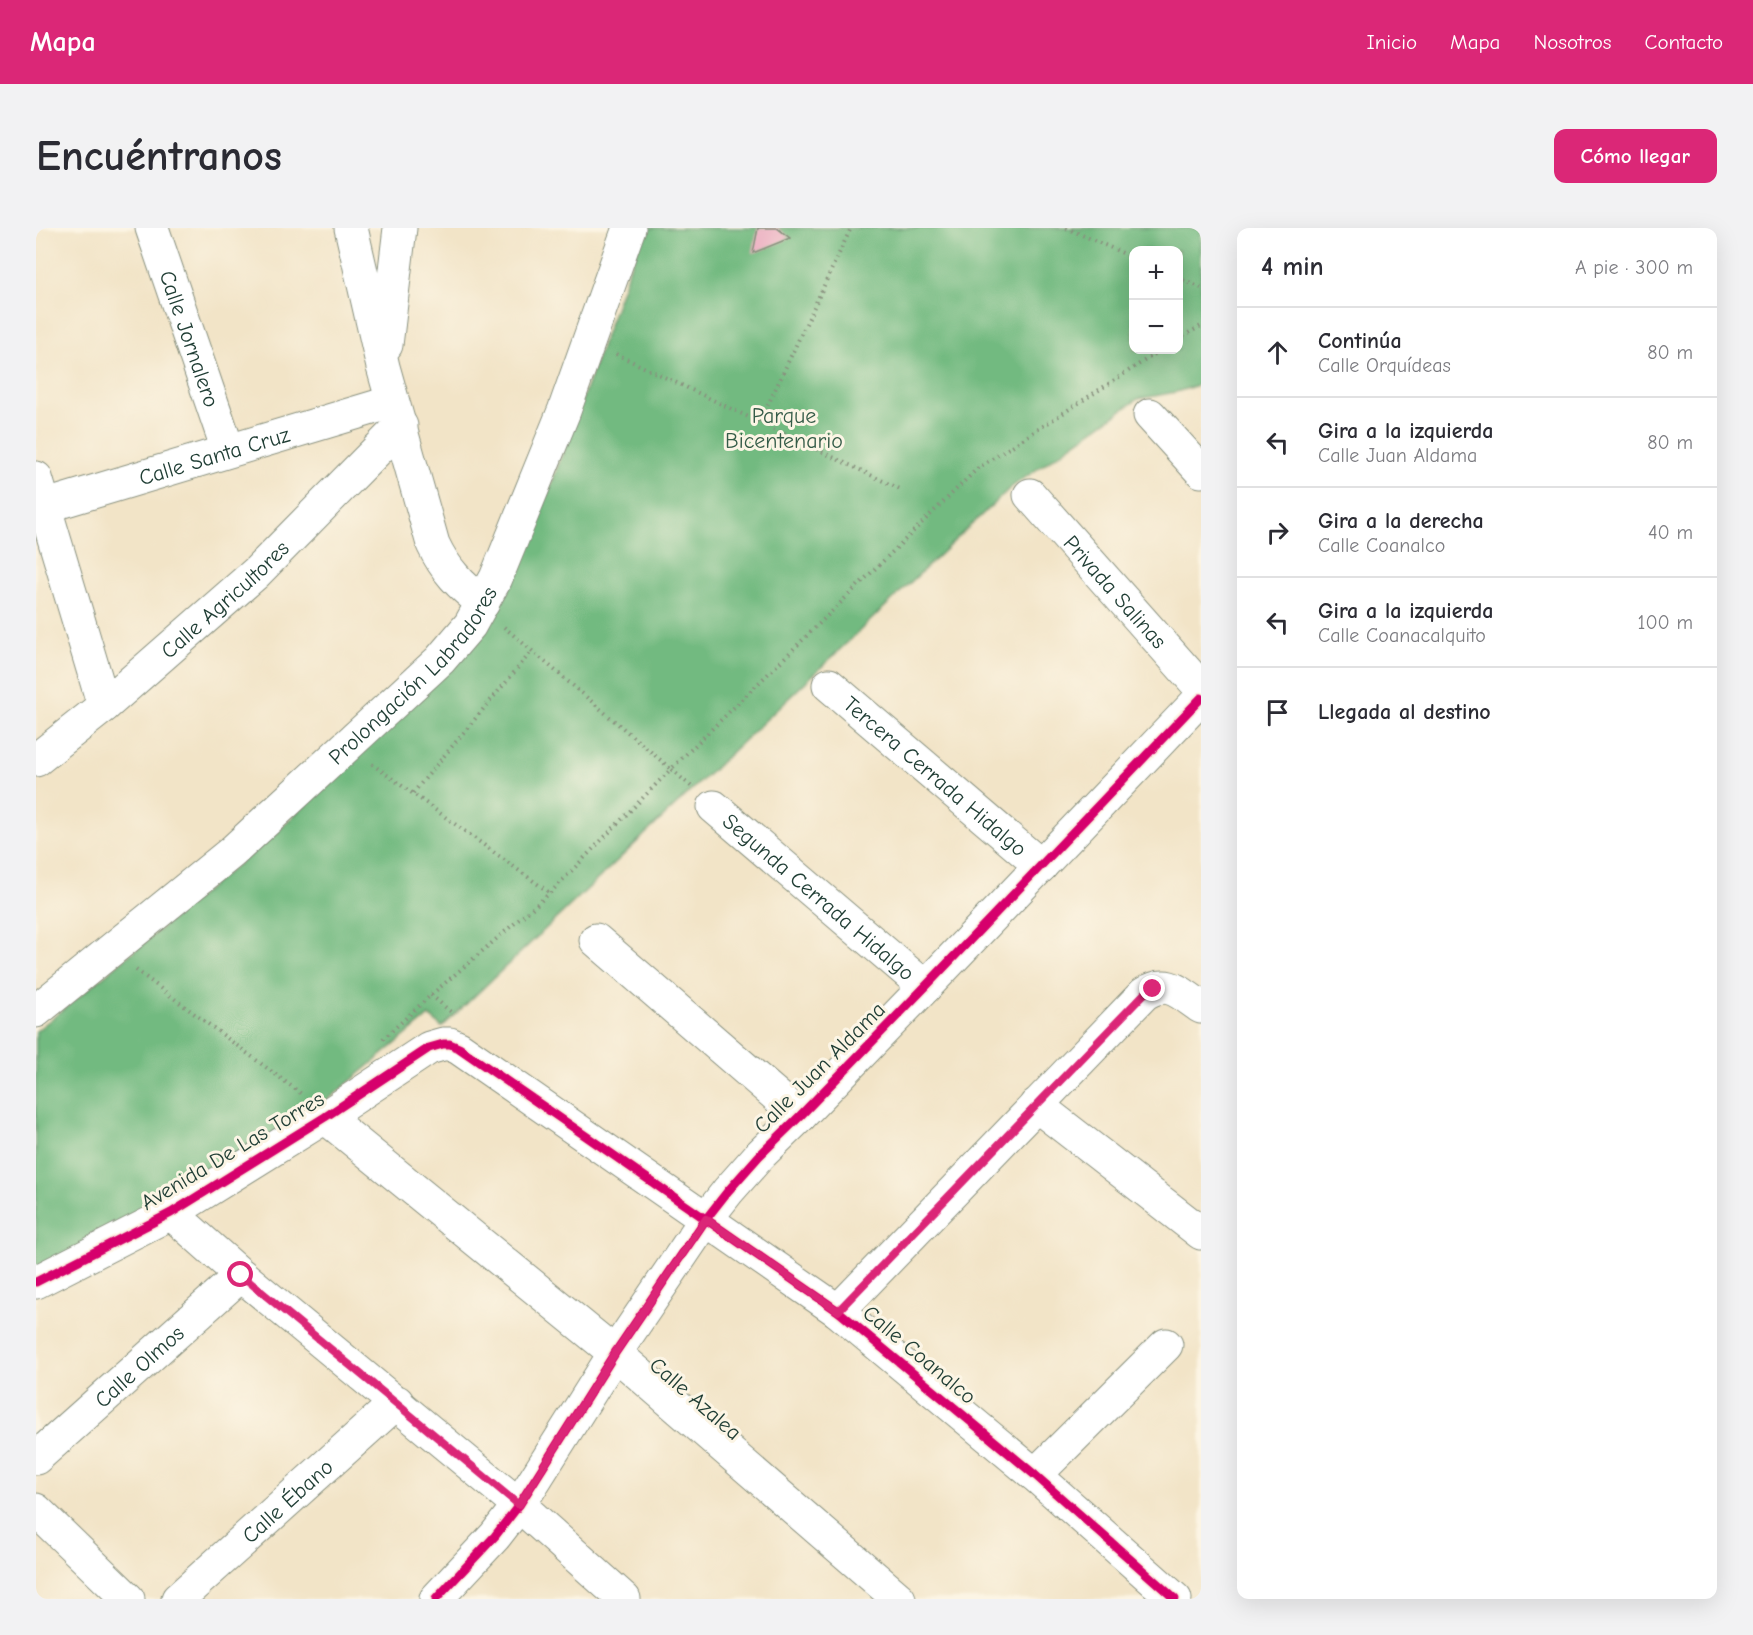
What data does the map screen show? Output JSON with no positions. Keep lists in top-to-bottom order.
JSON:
{
  "streets": {
    "street": [
      "Calle Jornalero",
      "Calle Santa Cruz",
      "Privada Salinas",
      "Calle Agricultores",
      "Prolongación Labradores",
      "Tercera Cerrada Hidalgo",
      "Segunda Cerrada Hidalgo",
      "Calle Juan Aldama",
      "Avenida De Las Torres",
      "Calle Coanalco",
      "Calle Olmos",
      "Calle Azalea",
      "Calle Ébano"
    ]
  },
  "crossings": [
    ["Calle Jornalero", "Calle Santa Cruz"],
    ["Calle Santa Cruz", "Calle Agricultores"],
    ["Tercera Cerrada Hidalgo", "Calle Juan Aldama"],
    ["Segunda Cerrada Hidalgo", "Calle Juan Aldama"],
    ["Calle Juan Aldama", "Calle Coanalco"],
    ["Calle Juan Aldama", "Calle Azalea"],
    ["Avenida De Las Torres", "Calle Coanalco"],
    ["Avenida De Las Torres", "Calle Azalea"]
  ],
  "parks": ["Parque Bicentenario"],
  "page": {
    "header": "Mapa",
    "nav": [
      "Inicio",
      "Mapa",
      "Nosotros",
      "Contacto"
    ],
    "buttons": "Cómo llegar",
    "title": "Encuéntranos",
    "heading": ["4 min", "A pie · 300 m"],
    "map_buttons": ["+", "−"],
    "list": [
      ["Continúa", "Calle Orquídeas", "80 m"],
      ["Gira a la izquierda", "Calle Juan Aldama", "80 m"],
      ["Gira a la derecha", "Calle Coanalco", "40 m"],
      ["Gira a la izquierda", "Calle Coanacalquito", "100 m"],
      "Llegada al destino"
    ]
  }
}
